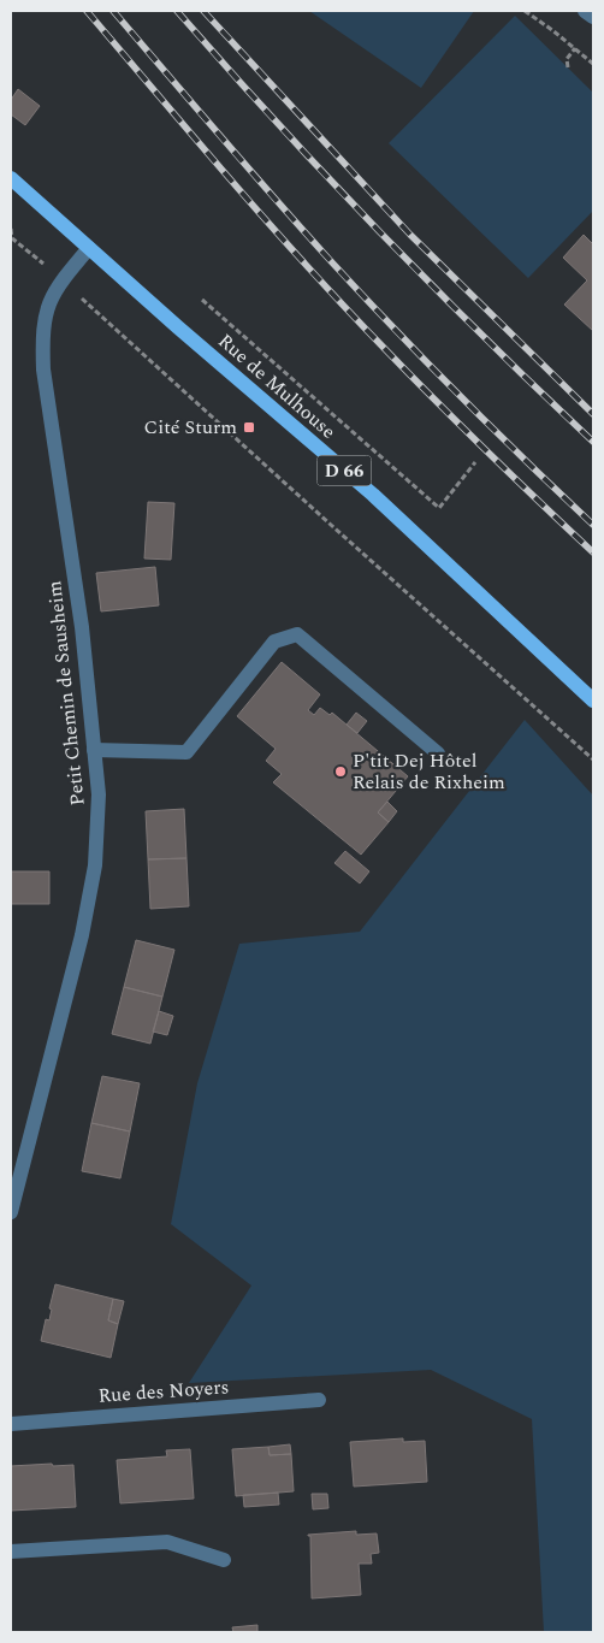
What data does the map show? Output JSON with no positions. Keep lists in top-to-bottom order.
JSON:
{
  "streets": {
    "main road": ["Rue de Mulhouse", "D 66"],
    "street": ["Petit Chemin de Sausheim", "Rue des Noyers"]
  },
  "crossings": [
    ["Rue de Mulhouse", "Petit Chemin de Sausheim"]
  ],
  "places": {
    "transit": ["Cité Sturm"],
    "other": ["P'tit Dej Hôtel Relais de Rixheim"]
  }
}
